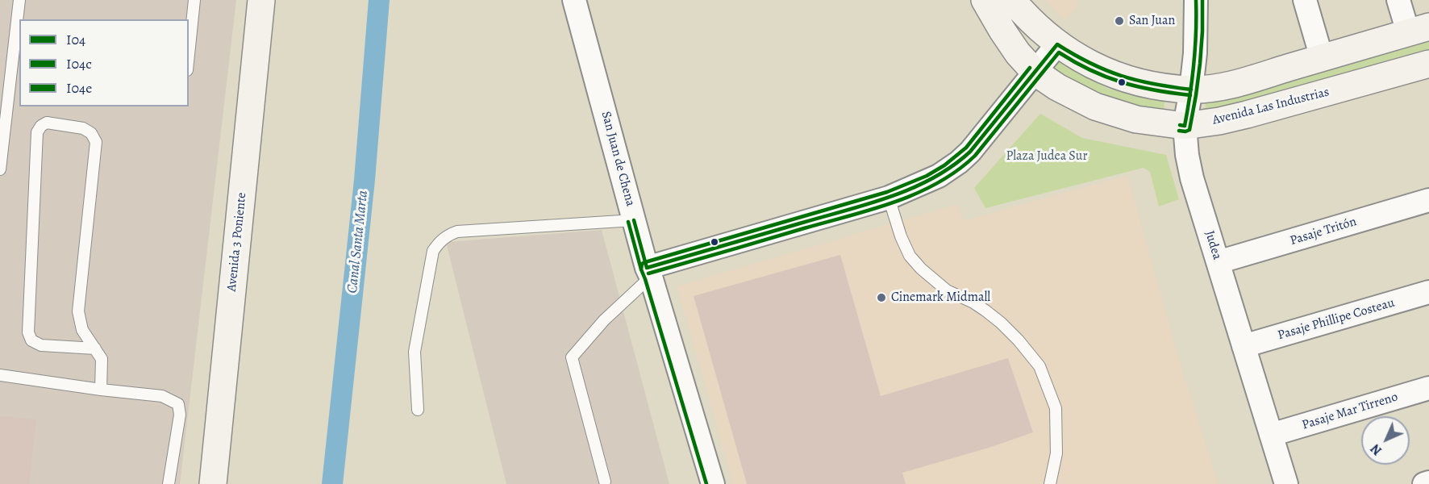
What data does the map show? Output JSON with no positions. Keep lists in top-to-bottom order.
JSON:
{
  "streets": {
    "street": [
      "Avenida Las Industrias",
      "San Juan de Chena",
      "Pasaje Tritón",
      "Avenida 3 Poniente",
      "Judea",
      "Pasaje Phillipe Costeau",
      "Pasaje Mar Tirreno"
    ]
  },
  "crossings": [
    ["Avenida Las Industrias", "Judea"],
    ["Pasaje Tritón", "Judea"],
    ["Judea", "Pasaje Phillipe Costeau"],
    ["Judea", "Pasaje Mar Tirreno"]
  ],
  "water": ["Canal Santa Marta"],
  "parks": ["Plaza Judea Sur"],
  "places": ["San Juan", "Cinemark Midmall"],
  "lines": ["transit line I04", "transit line I04c", "transit line I04e"],
  "legend": ["I04", "I04c", "I04e"],
  "north": "bottom left"
}
